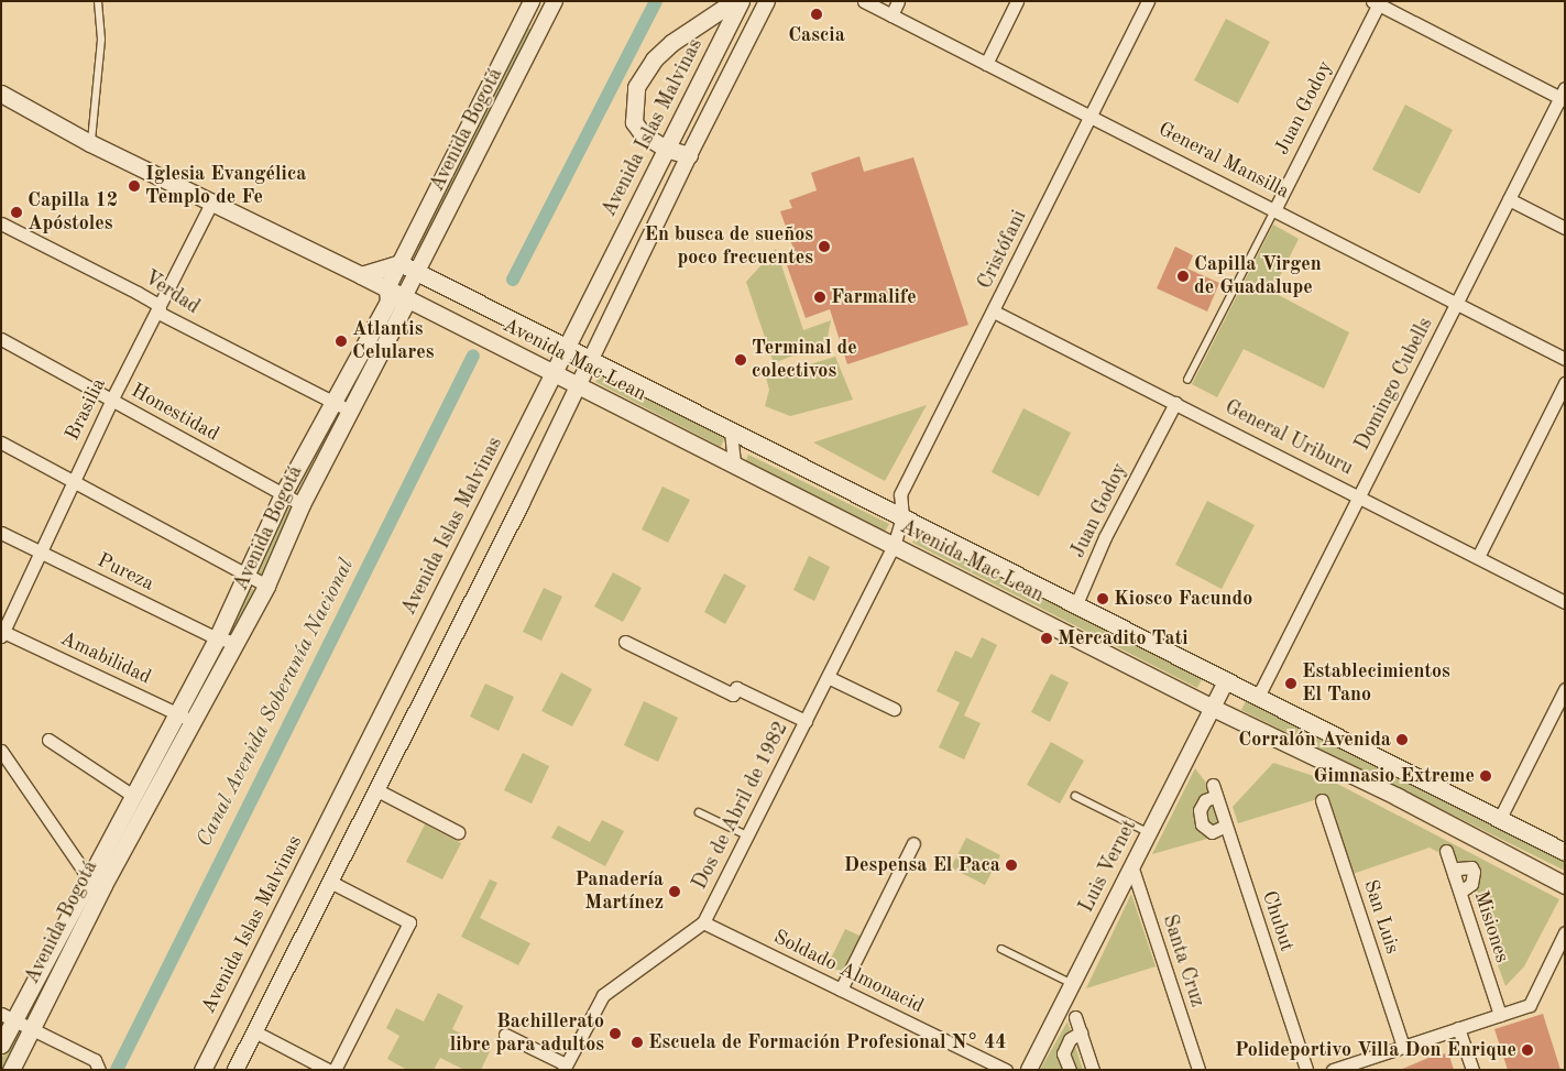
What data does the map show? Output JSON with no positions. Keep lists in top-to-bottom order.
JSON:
{
  "streets": {
    "main road": ["Avenida Islas Malvinas", "Avenida Bogotá", "Avenida Mac Lean"],
    "street": [
      "Juan Godoy",
      "General Mansilla",
      "Cristófani",
      "Verdad",
      "Domingo Cubells",
      "Brasilia",
      "Honestidad",
      "General Uriburu",
      "Pureza",
      "Amabilidad",
      "Dos de Abril de 1982",
      "Luis Vernet",
      "San Luis",
      "Chubut",
      "Misiones",
      "Santa Cruz",
      "Soldado Almonacid"
    ]
  },
  "crossings": [
    ["Juan Godoy", "General Mansilla"],
    ["Juan Godoy", "Avenida Mac Lean"],
    ["Juan Godoy", "General Uriburu"],
    ["Avenida Islas Malvinas", "Avenida Mac Lean"],
    ["Avenida Bogotá", "Verdad"],
    ["Avenida Bogotá", "Avenida Mac Lean"],
    ["Avenida Bogotá", "Honestidad"],
    ["Avenida Bogotá", "Pureza"],
    ["Avenida Bogotá", "Amabilidad"],
    ["General Mansilla", "Cristófani"],
    ["General Mansilla", "Domingo Cubells"],
    ["Cristófani", "Avenida Mac Lean"],
    ["Cristófani", "General Uriburu"],
    ["Cristófani", "Dos de Abril de 1982"],
    ["Verdad", "Brasilia"],
    ["Avenida Mac Lean", "Domingo Cubells"],
    ["Avenida Mac Lean", "Brasilia"],
    ["Avenida Mac Lean", "Dos de Abril de 1982"],
    ["Avenida Mac Lean", "Luis Vernet"],
    ["Domingo Cubells", "General Uriburu"],
    ["Brasilia", "Honestidad"],
    ["Brasilia", "Pureza"],
    ["Brasilia", "Amabilidad"],
    ["Dos de Abril de 1982", "Soldado Almonacid"],
    ["Luis Vernet", "Santa Cruz"]
  ],
  "water": ["Canal Avenida Soberanía Nacional"],
  "places": [
    "Cascia",
    "Iglesia Evangélica Templo de Fe",
    "Capilla 12 Apóstoles",
    "En busca de sueños poco frecuentes",
    "Capilla Virgen de Guadalupe",
    "Farmalife",
    "Atlantis Celulares",
    "Terminal de colectivos",
    "Kiosco Facundo",
    "Mercadito Tati",
    "Establecimientos El Tano",
    "Corralón Avenida",
    "Gimnasio Extreme",
    "Despensa El Paca",
    "Panadería Martínez",
    "Bachillerato libre para adultos",
    "Escuela de Formación Profesional N° 44",
    "Polideportivo Villa Don Enrique"
  ]
}
